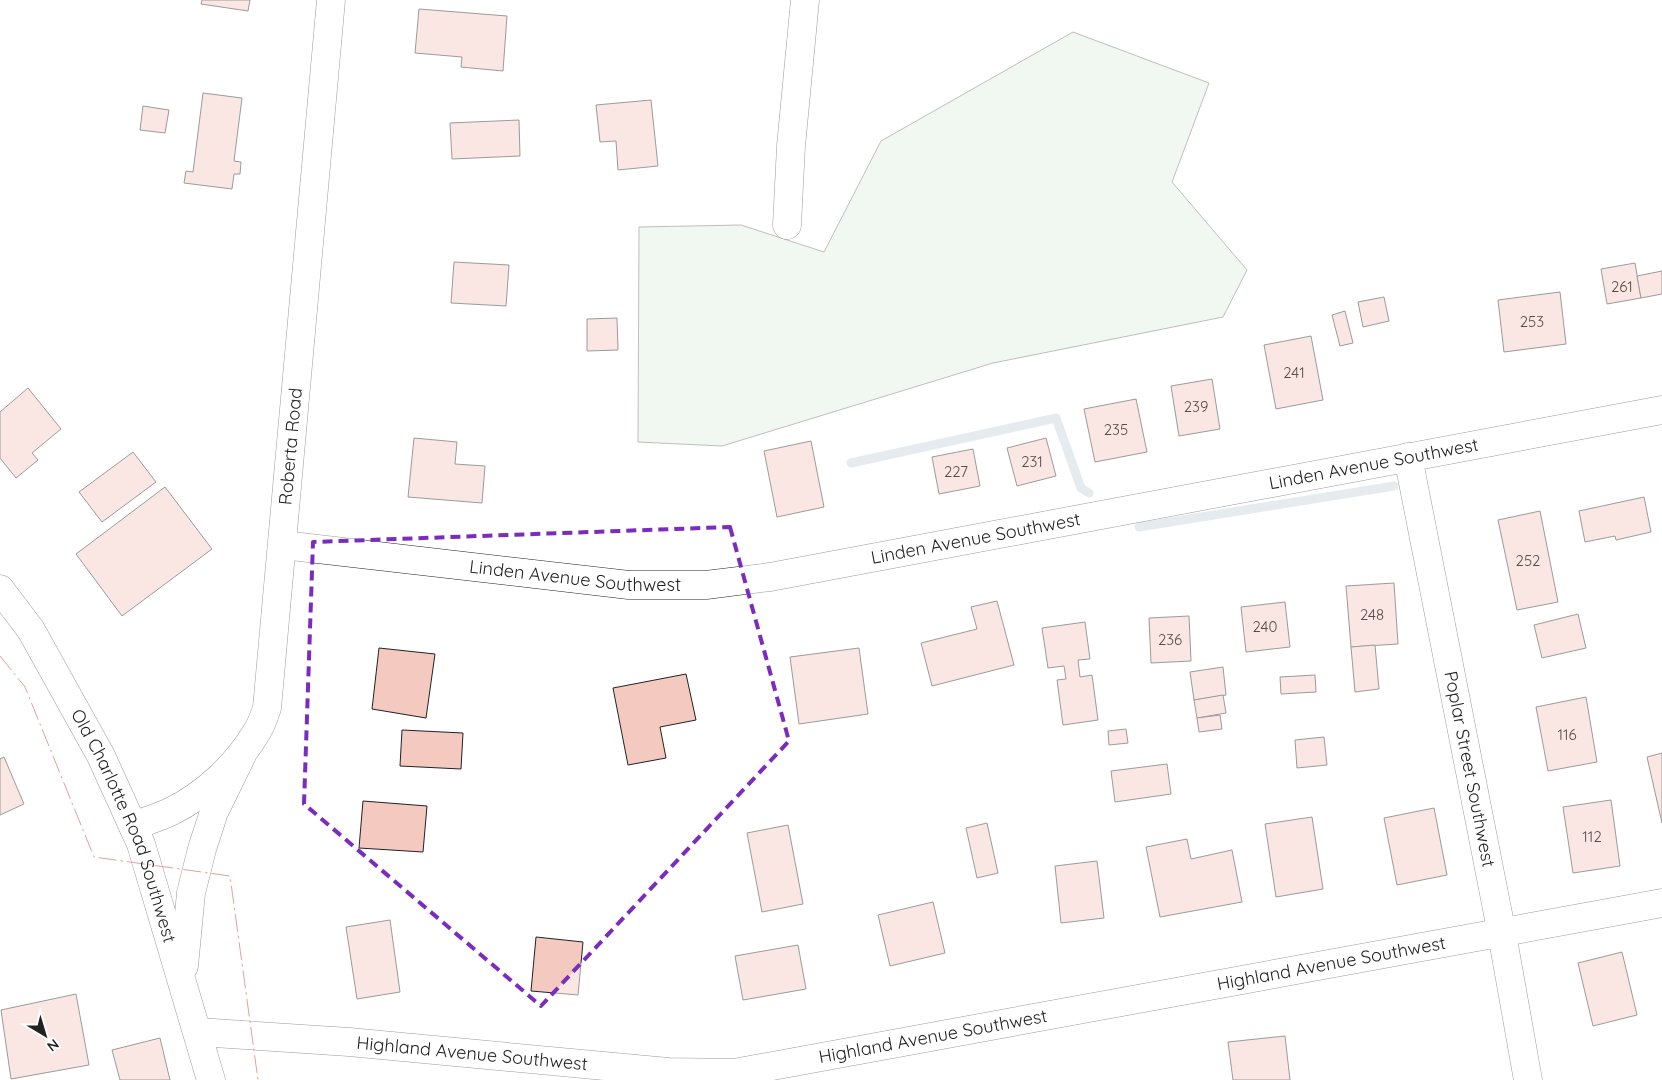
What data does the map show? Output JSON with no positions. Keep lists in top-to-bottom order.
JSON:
{
  "streets": {
    "street": [
      "Roberta Road",
      "Linden Avenue Southwest",
      "Poplar Street Southwest",
      "Old Charlotte Road Southwest",
      "Highland Avenue Southwest"
    ]
  },
  "crossings": [
    ["Roberta Road", "Linden Avenue Southwest"],
    ["Roberta Road", "Old Charlotte Road Southwest"],
    ["Linden Avenue Southwest", "Poplar Street Southwest"],
    ["Poplar Street Southwest", "Highland Avenue Southwest"],
    ["Old Charlotte Road Southwest", "Highland Avenue Southwest"]
  ],
  "house_numbers": [
    "261",
    "253",
    "241",
    "239",
    "235",
    "231",
    "227",
    "252",
    "248",
    "240",
    "236",
    "116",
    "112"
  ],
  "north": "bottom right"
}
